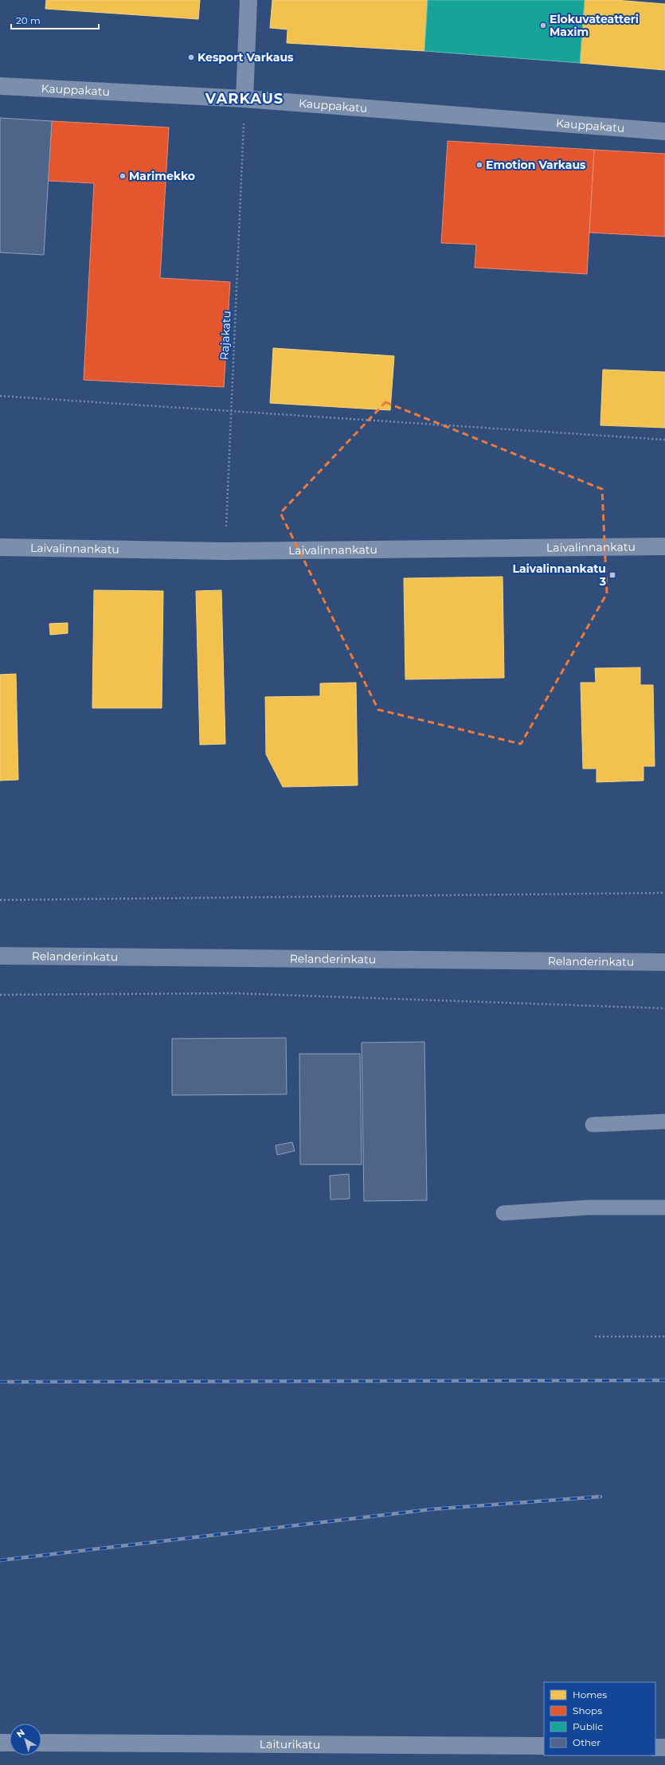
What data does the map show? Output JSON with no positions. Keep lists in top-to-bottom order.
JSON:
{
  "streets": {
    "main road": ["Relanderinkatu"],
    "street": ["Kauppakatu", "Laivalinnankatu", "Laiturikatu"],
    "path": ["Rajakatu"]
  },
  "crossings": [
    ["Kauppakatu", "Rajakatu"],
    ["Rajakatu", "Laivalinnankatu"]
  ],
  "districts": ["VARKAUS"],
  "places": {
    "other": [
      "Elokuvateatteri Maxim",
      "Kesport Varkaus",
      "Emotion Varkaus",
      "Marimekko"
    ],
    "transit": ["Laivalinnankatu 3"]
  },
  "legend": [
    "Homes",
    "Shops",
    "Public",
    "Other"
  ],
  "scale_bar": "20 m",
  "north": "top left"
}
